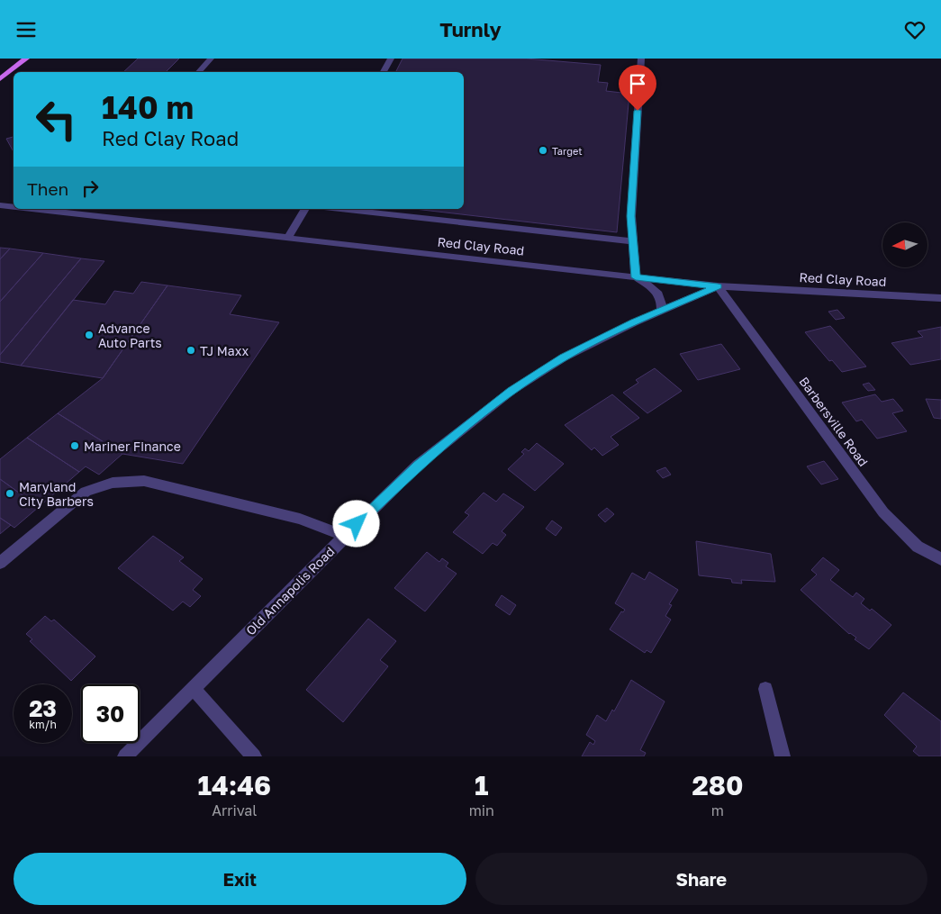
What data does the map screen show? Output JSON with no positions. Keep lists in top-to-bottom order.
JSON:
{
  "streets": {
    "street": ["Red Clay Road", "Barbersville Road", "Old Annapolis Road"]
  },
  "crossings": [
    ["Red Clay Road", "Barbersville Road"],
    ["Red Clay Road", "Old Annapolis Road"],
    ["Barbersville Road", "Old Annapolis Road"]
  ],
  "places": [
    "Target",
    "Advance Auto Parts",
    "TJ Maxx",
    "Mariner Finance",
    "Maryland City Barbers"
  ],
  "north": "left",
  "page": {
    "header": "Turnly",
    "turn": ["140 m", "Red Clay Road"],
    "then": "Then",
    "speed": "23 km/h",
    "limit": "30",
    "eta": [
      "14:46",
      "Arrival",
      "1",
      "min",
      "280",
      "m"
    ],
    "buttons": ["Exit", "Share"]
  }
}
